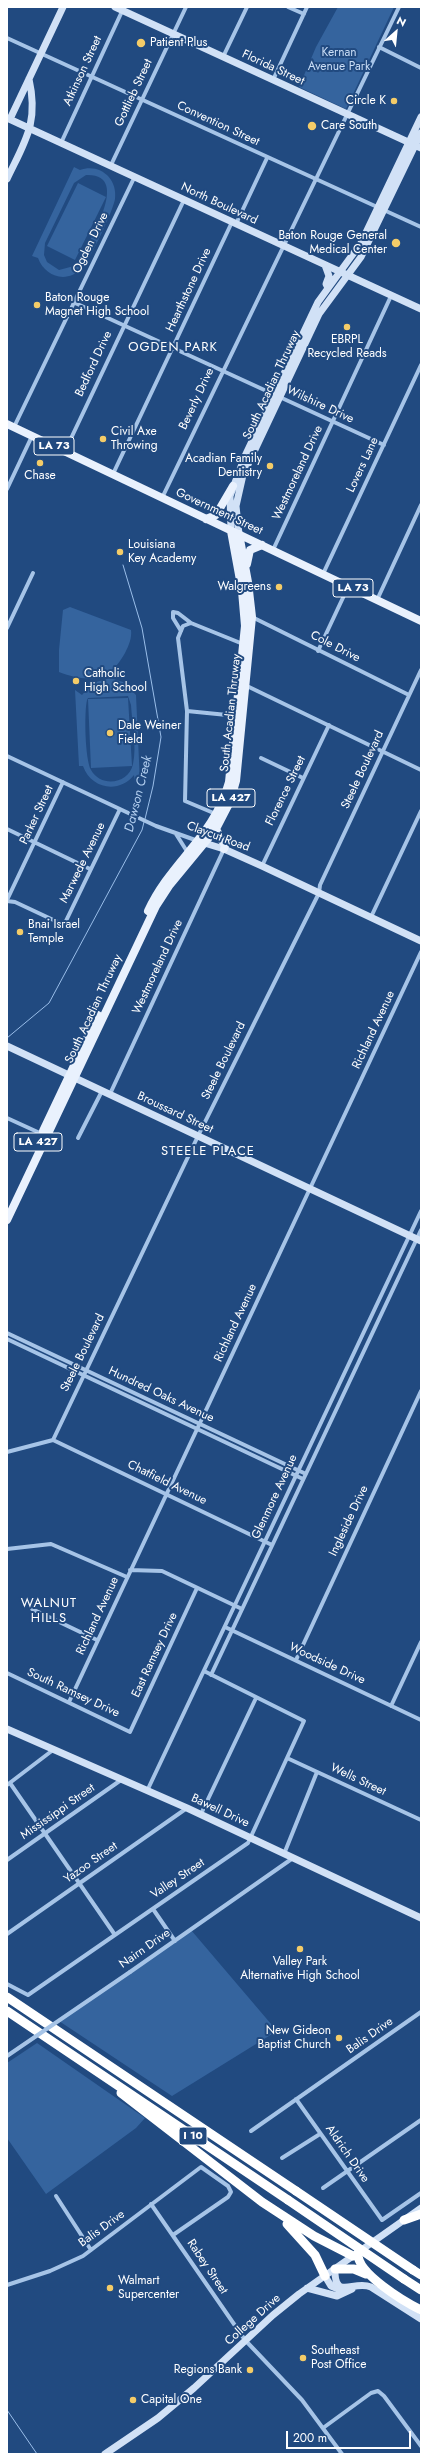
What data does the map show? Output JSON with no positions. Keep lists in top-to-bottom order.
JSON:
{
  "streets": {
    "highway": ["I 10"],
    "main road": [
      "South Acadian Thruway",
      "LA 73",
      "Government Street",
      "LA 427"
    ],
    "street": [
      "Florida Street",
      "Atkinson Street",
      "Gottlieb Street",
      "Convention Street",
      "North Boulevard",
      "Ogden Drive",
      "Hearthstone Drive",
      "Bedford Drive",
      "Beverly Drive",
      "Wilshire Drive",
      "Lovers Lane",
      "Westmoreland Drive",
      "Cole Drive",
      "Steele Boulevard",
      "Florence Street",
      "Parker Street",
      "Claycut Road",
      "Marwede Avenue",
      "Richland Avenue",
      "Broussard Street",
      "Hundred Oaks Avenue",
      "Chatfield Avenue",
      "Glenmore Avenue",
      "Ingleside Drive",
      "East Ramsey Drive",
      "Woodside Drive",
      "South Ramsey Drive",
      "Wells Street",
      "Bawell Drive",
      "Mississippi Street",
      "Yazoo Street",
      "Valley Street",
      "Nairn Drive",
      "Balis Drive",
      "Aldrich Drive",
      "Rabey Street",
      "College Drive"
    ]
  },
  "crossings": [
    ["Florida Street", "Atkinson Street"],
    ["Florida Street", "Gottlieb Street"],
    ["Florida Street", "Beverly Drive"],
    ["Atkinson Street", "Convention Street"],
    ["Atkinson Street", "North Boulevard"],
    ["Gottlieb Street", "Convention Street"],
    ["Gottlieb Street", "North Boulevard"],
    ["Convention Street", "Hearthstone Drive"],
    ["Convention Street", "South Acadian Thruway"],
    ["Convention Street", "Beverly Drive"],
    ["North Boulevard", "Ogden Drive"],
    ["North Boulevard", "Hearthstone Drive"],
    ["North Boulevard", "Bedford Drive"],
    ["North Boulevard", "South Acadian Thruway"],
    ["North Boulevard", "Beverly Drive"],
    ["North Boulevard", "Westmoreland Drive"],
    ["Ogden Drive", "Wilshire Drive"],
    ["Ogden Drive", "Government Street"],
    ["Hearthstone Drive", "Wilshire Drive"],
    ["Hearthstone Drive", "Government Street"],
    ["Bedford Drive", "Wilshire Drive"],
    ["Bedford Drive", "Government Street"],
    ["South Acadian Thruway", "Wilshire Drive"],
    ["South Acadian Thruway", "Government Street"],
    ["South Acadian Thruway", "Cole Drive"],
    ["South Acadian Thruway", "Claycut Road"],
    ["South Acadian Thruway", "Broussard Street"],
    ["Beverly Drive", "Wilshire Drive"],
    ["Beverly Drive", "Government Street"],
    ["Wilshire Drive", "Lovers Lane"],
    ["Wilshire Drive", "Westmoreland Drive"],
    ["Lovers Lane", "Government Street"],
    ["Westmoreland Drive", "Government Street"],
    ["Westmoreland Drive", "Claycut Road"],
    ["Westmoreland Drive", "Broussard Street"],
    ["Cole Drive", "Steele Boulevard"],
    ["Steele Boulevard", "Claycut Road"],
    ["Steele Boulevard", "Broussard Street"],
    ["Steele Boulevard", "Hundred Oaks Avenue"],
    ["Steele Boulevard", "Chatfield Avenue"],
    ["Florence Street", "Claycut Road"],
    ["Parker Street", "Claycut Road"],
    ["Parker Street", "Marwede Avenue"],
    ["Claycut Road", "Marwede Avenue"],
    ["Richland Avenue", "Broussard Street"],
    ["Richland Avenue", "Hundred Oaks Avenue"],
    ["Richland Avenue", "Chatfield Avenue"],
    ["Richland Avenue", "South Ramsey Drive"],
    ["Broussard Street", "Glenmore Avenue"],
    ["Hundred Oaks Avenue", "Glenmore Avenue"],
    ["Chatfield Avenue", "Glenmore Avenue"],
    ["Glenmore Avenue", "Woodside Drive"],
    ["Glenmore Avenue", "Bawell Drive"],
    ["Ingleside Drive", "Woodside Drive"],
    ["East Ramsey Drive", "South Ramsey Drive"],
    ["Wells Street", "Valley Street"],
    ["Bawell Drive", "Mississippi Street"],
    ["Bawell Drive", "Yazoo Street"],
    ["Bawell Drive", "Valley Street"],
    ["Bawell Drive", "Nairn Drive"],
    ["Balis Drive", "Aldrich Drive"],
    ["Balis Drive", "Rabey Street"],
    ["Rabey Street", "College Drive"]
  ],
  "districts": ["OGDEN PARK", "STEELE PLACE", "WALNUT HILLS"],
  "water": ["Dawson Creek"],
  "parks": ["Kernan Avenue Park"],
  "places": [
    "Patient Plus",
    "Circle K",
    "Care South",
    "Baton Rouge General Medical Center",
    "Baton Rouge Magnet High School",
    "EBRPL Recycled Reads",
    "Civil Axe Throwing",
    "Chase",
    "Acadian Family Dentistry",
    "Louisiana Key Academy",
    "Walgreens",
    "Catholic High School",
    "Dale Weiner Field",
    "Bnai Israel Temple",
    "Valley Park Alternative High School",
    "New Gideon Baptist Church",
    "Walmart Supercenter",
    "Southeast Post Office",
    "Regions Bank",
    "Capital One"
  ],
  "scale_bar": "200 m",
  "north": "top right"
}
